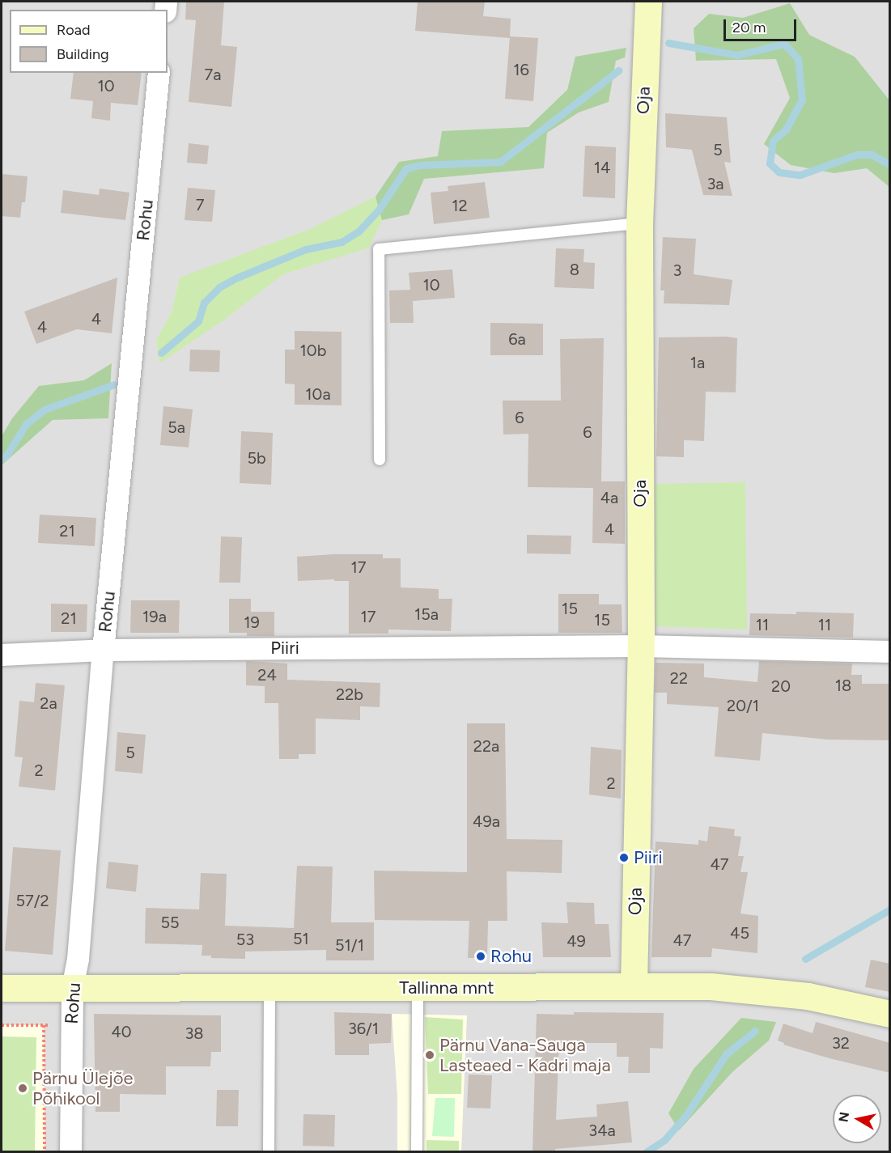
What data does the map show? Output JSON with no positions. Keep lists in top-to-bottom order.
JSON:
{
  "streets": {
    "street": [
      "Oja",
      "Rohu",
      "Piiri",
      "Tallinna mnt"
    ]
  },
  "crossings": [
    ["Oja", "Piiri"],
    ["Oja", "Tallinna mnt"],
    ["Rohu", "Piiri"],
    ["Rohu", "Tallinna mnt"]
  ],
  "places": [
    "Piiri",
    "Rohu",
    "Pärnu Vana-Sauga Lasteaed - Kadri maja",
    "Pärnu Ülejõe Põhikool"
  ],
  "house_numbers": [
    "16",
    "7a",
    "10",
    "5",
    "14",
    "3a",
    "7",
    "12",
    "8",
    "3",
    "10",
    "4",
    "4",
    "6a",
    "10b",
    "1a",
    "10a",
    "6",
    "5a",
    "6",
    "5b",
    "4a",
    "4",
    "21",
    "17",
    "15",
    "15a",
    "19a",
    "17",
    "21",
    "15",
    "19",
    "11",
    "11",
    "24",
    "22",
    "18",
    "20",
    "22b",
    "2a",
    "20/1",
    "22a",
    "5",
    "2",
    "2",
    "49a",
    "47",
    "57/2",
    "55",
    "45",
    "51",
    "53",
    "47",
    "49",
    "51/1",
    "36/1",
    "40",
    "38",
    "32",
    "34a"
  ],
  "legend": ["Road", "Building"],
  "scale_bar": "20 m",
  "north": "left"
}
